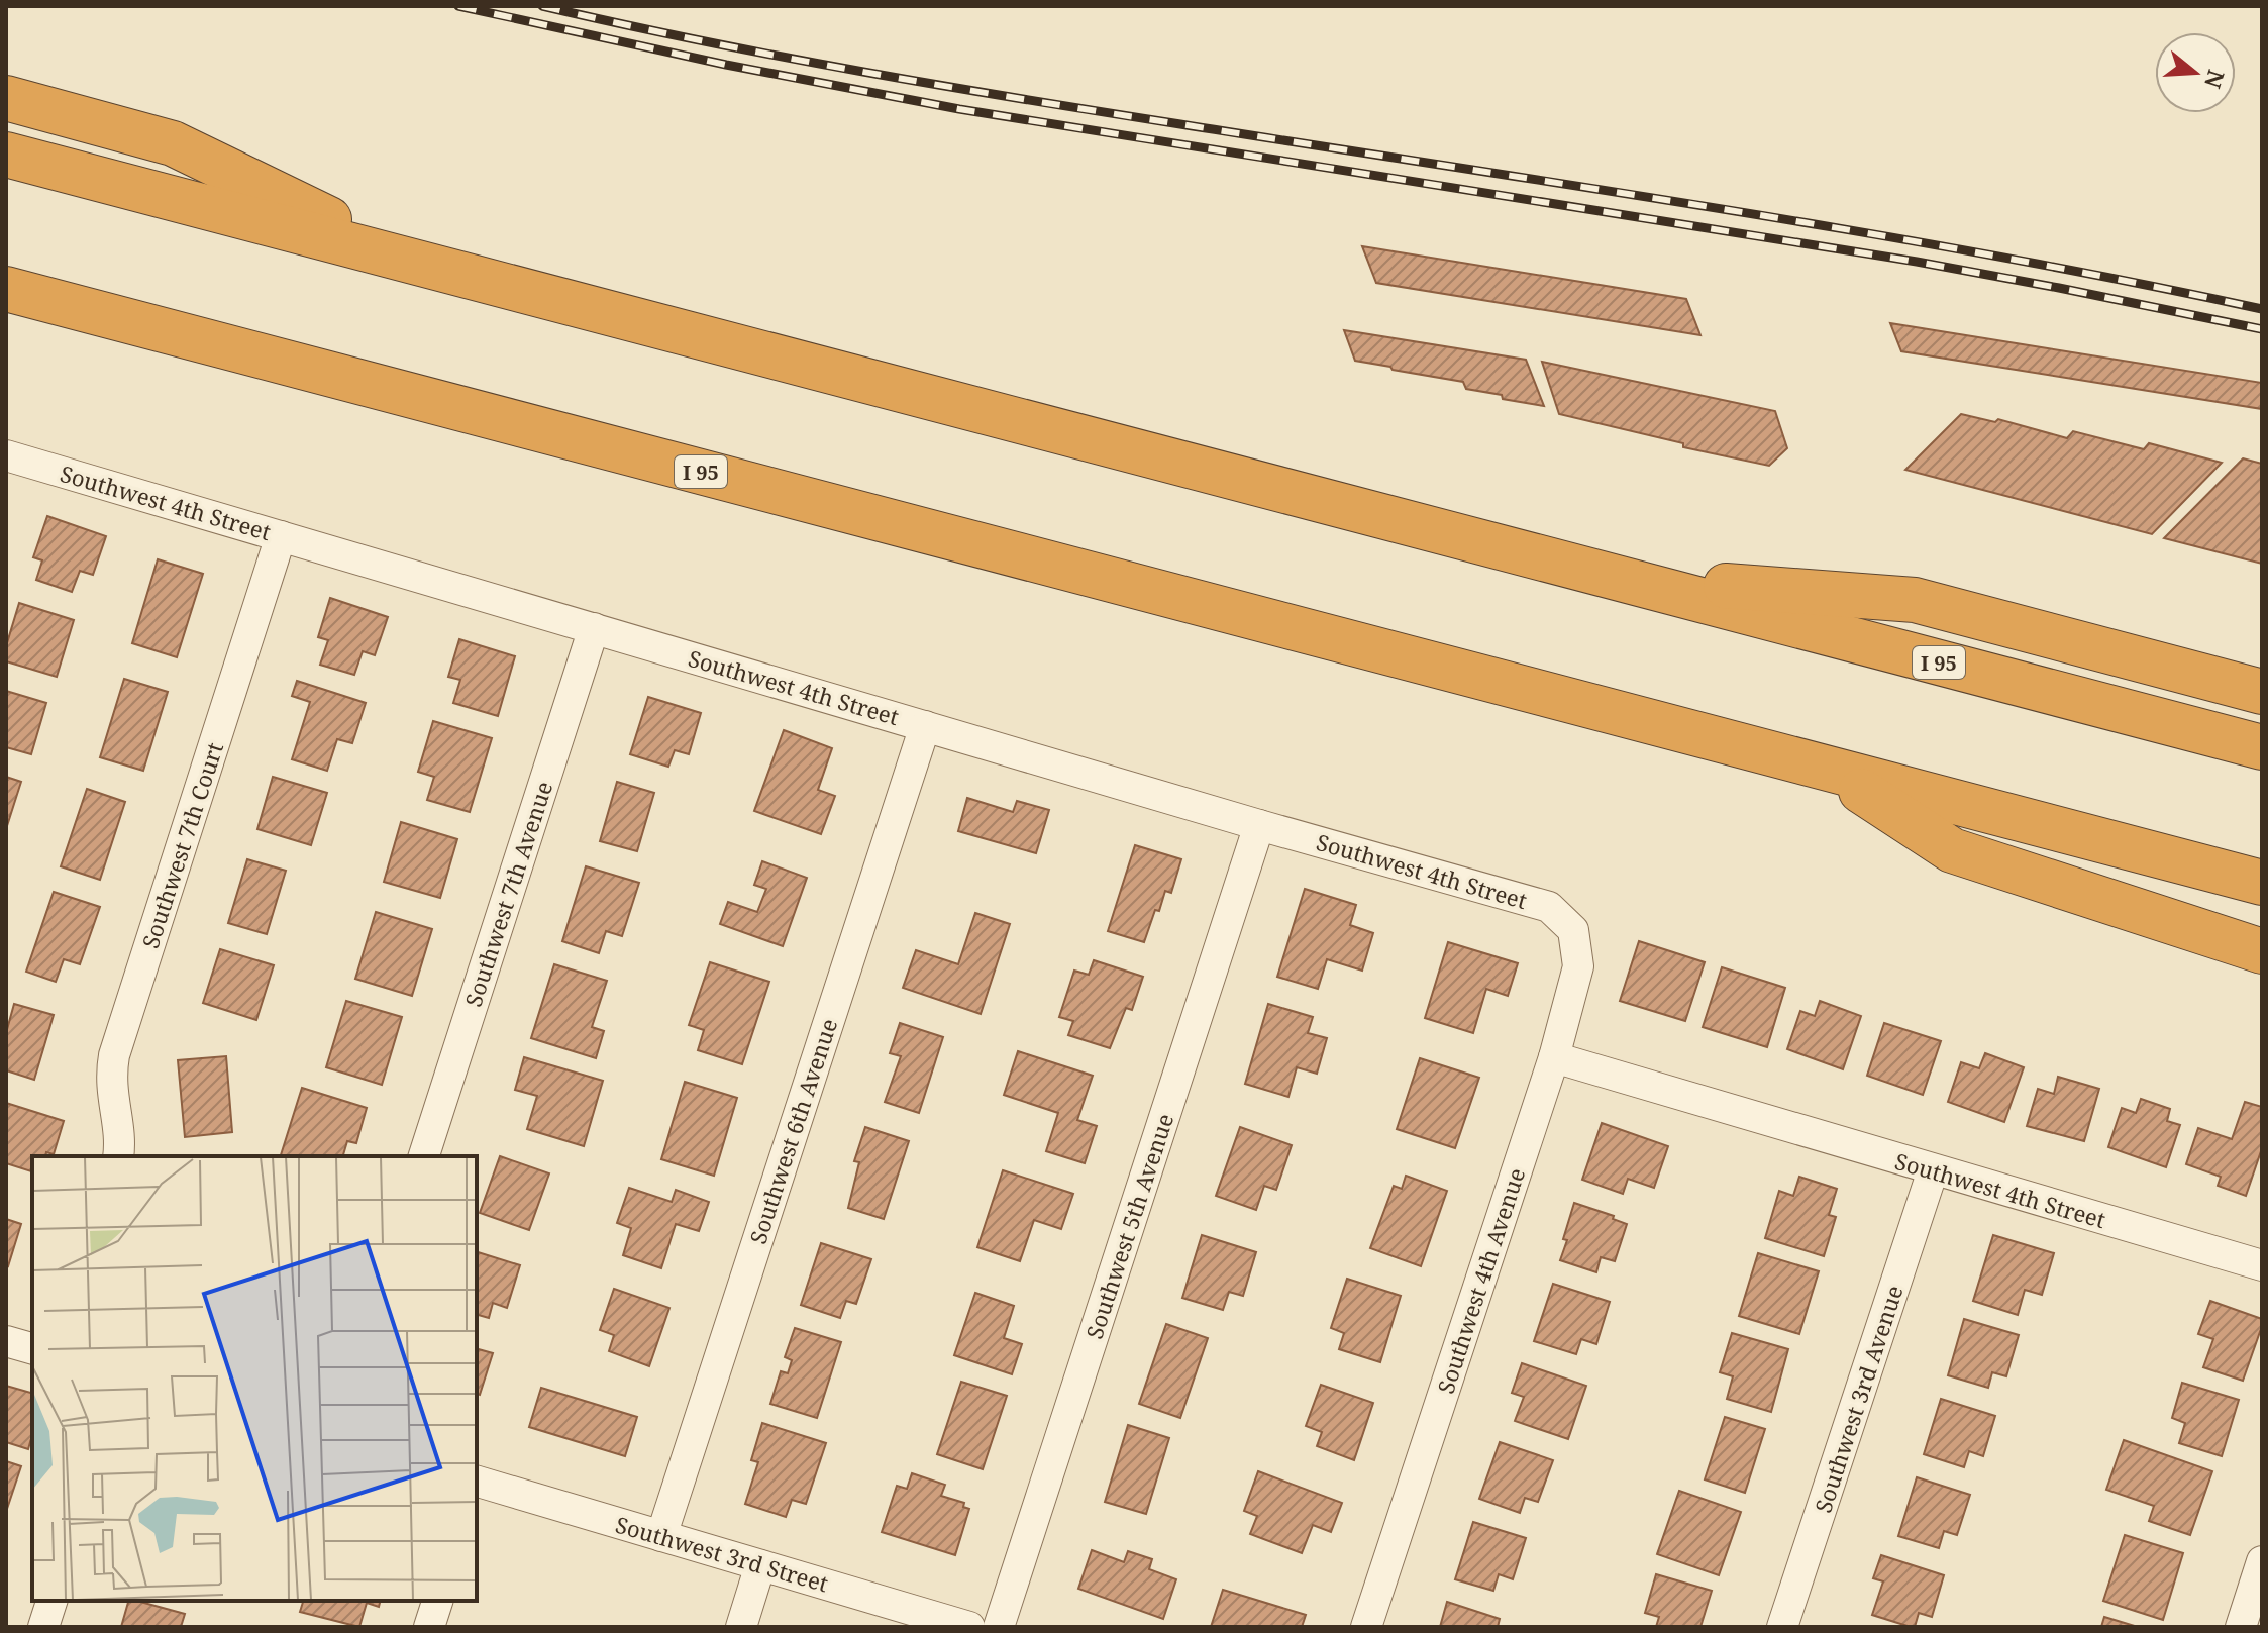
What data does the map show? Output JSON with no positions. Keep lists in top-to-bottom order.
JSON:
{
  "streets": {
    "highway": ["I 95"],
    "street": [
      "Southwest 4th Street",
      "Southwest 7th Court",
      "Southwest 7th Avenue",
      "Southwest 6th Avenue",
      "Southwest 5th Avenue",
      "Southwest 4th Avenue",
      "Southwest 3rd Avenue",
      "Southwest 3rd Street"
    ]
  },
  "crossings": [
    ["Southwest 4th Street", "Southwest 7th Court"],
    ["Southwest 4th Street", "Southwest 7th Avenue"],
    ["Southwest 4th Street", "Southwest 6th Avenue"],
    ["Southwest 4th Street", "Southwest 5th Avenue"],
    ["Southwest 4th Street", "Southwest 4th Avenue"],
    ["Southwest 4th Street", "Southwest 3rd Avenue"],
    ["Southwest 6th Avenue", "Southwest 3rd Street"]
  ],
  "north": "right"
}
